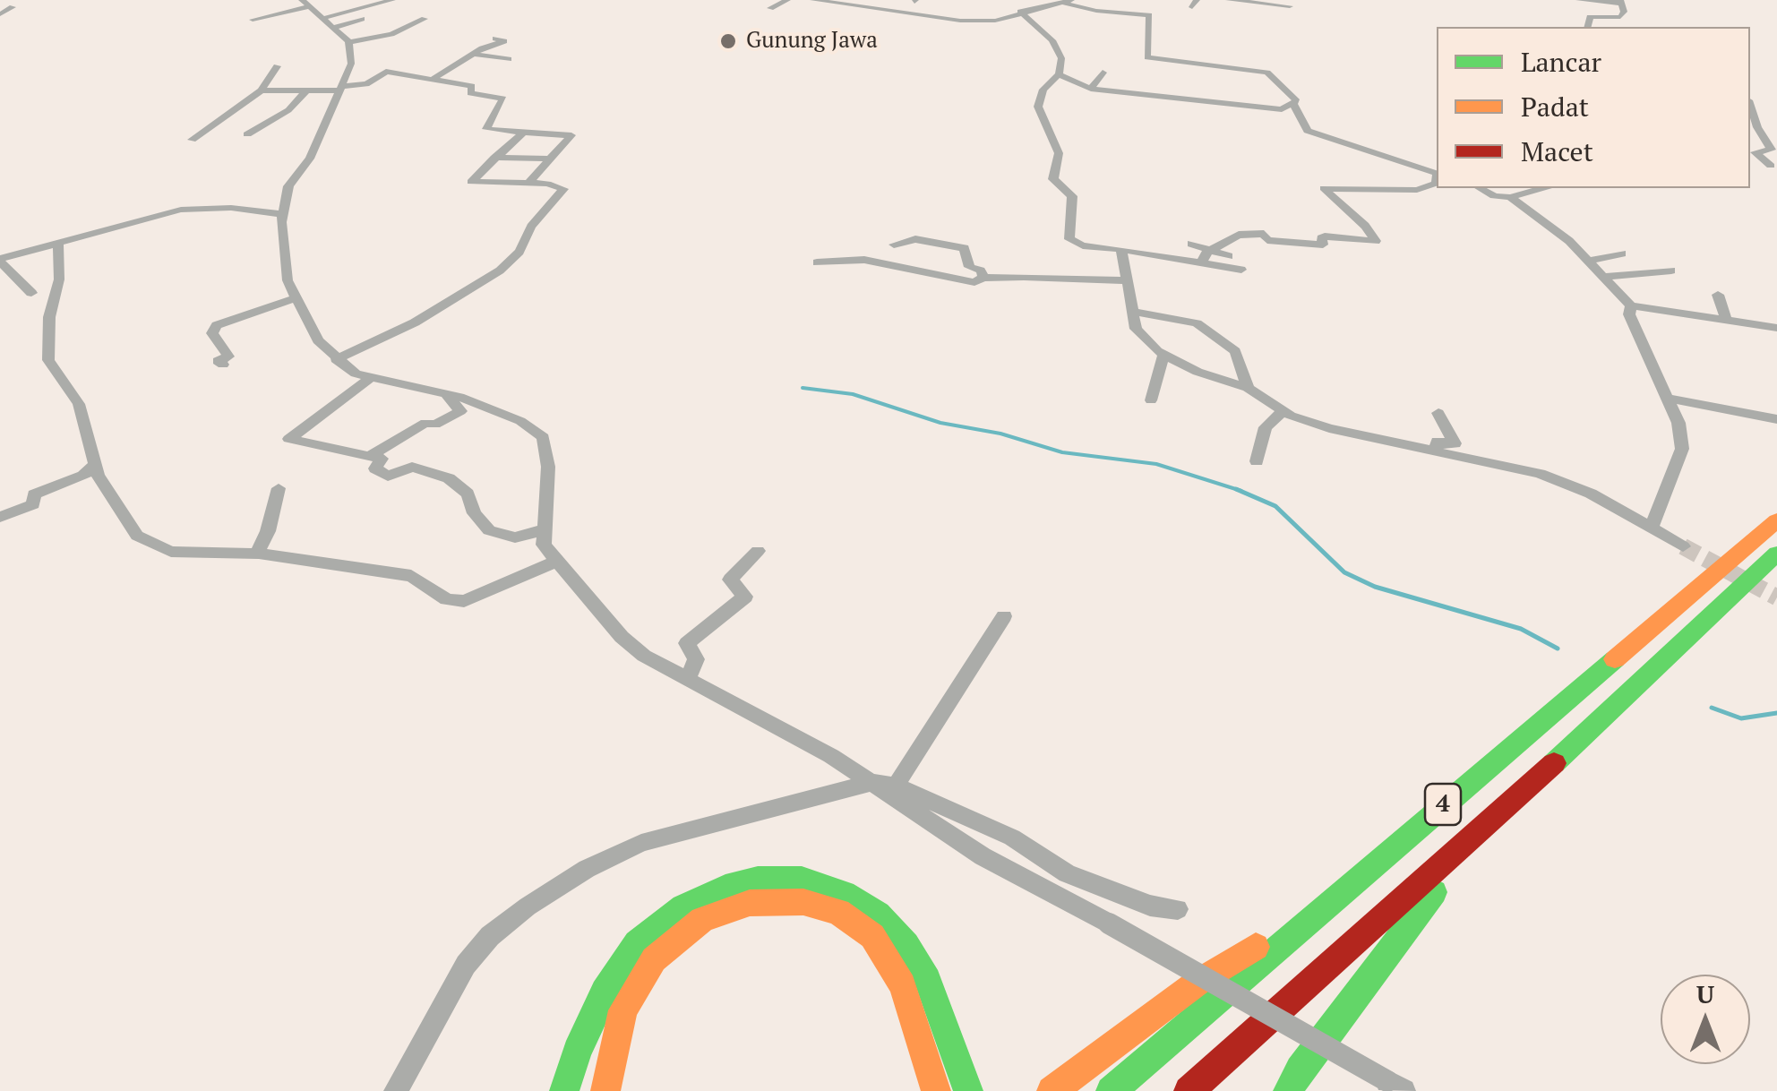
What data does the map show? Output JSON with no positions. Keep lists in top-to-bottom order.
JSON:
{
  "streets": {
    "highway": ["4"]
  },
  "places": ["Gunung Jawa"],
  "legend": ["Lancar", "Padat", "Macet"],
  "north": "top"
}
